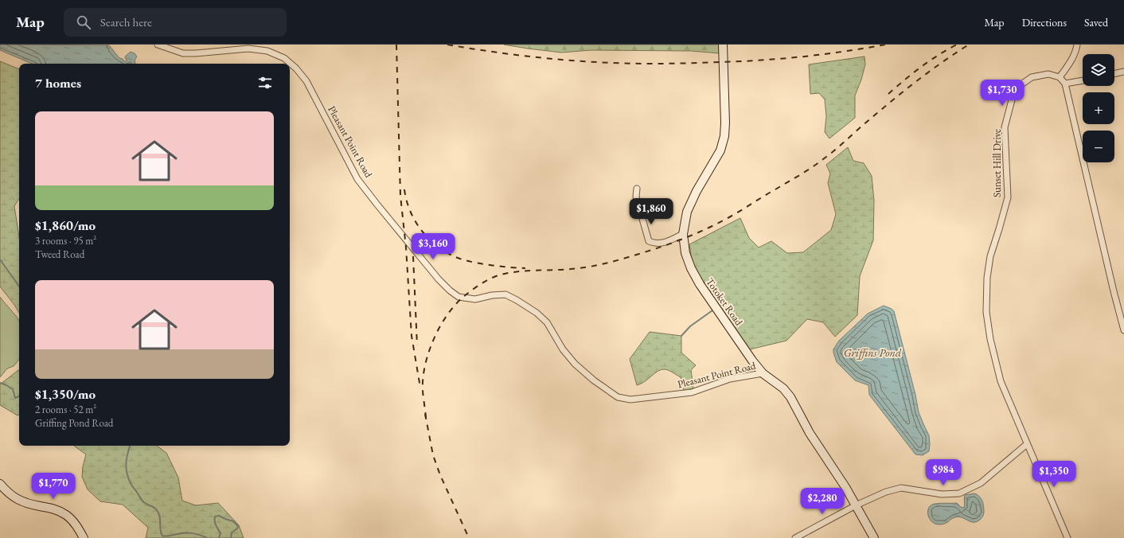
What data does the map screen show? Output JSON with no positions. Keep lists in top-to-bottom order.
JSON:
{
  "streets": {
    "main road": ["Totoket Road"],
    "street": ["Pleasant Point Road", "Sunset Hill Drive"]
  },
  "crossings": [
    ["Pleasant Point Road", "Totoket Road"]
  ],
  "water": ["Griffins Pond"],
  "page": {
    "header": "Map",
    "search": "Search here",
    "nav": ["Map", "Directions", "Saved"],
    "map_buttons": ["+", "−"],
    "heading": "7 homes",
    "price": [
      "$1,730",
      "$1,860",
      "$3,160",
      "$984",
      "$1,350",
      "$1,770",
      "$2,280"
    ],
    "list": [
      {
        "name": "$1,860/mo",
        "note": "3 rooms · 95 m² · Tweed Road"
      },
      {
        "name": "$1,350/mo",
        "note": "2 rooms · 52 m² · Griffing Pond Road"
      }
    ]
  }
}
